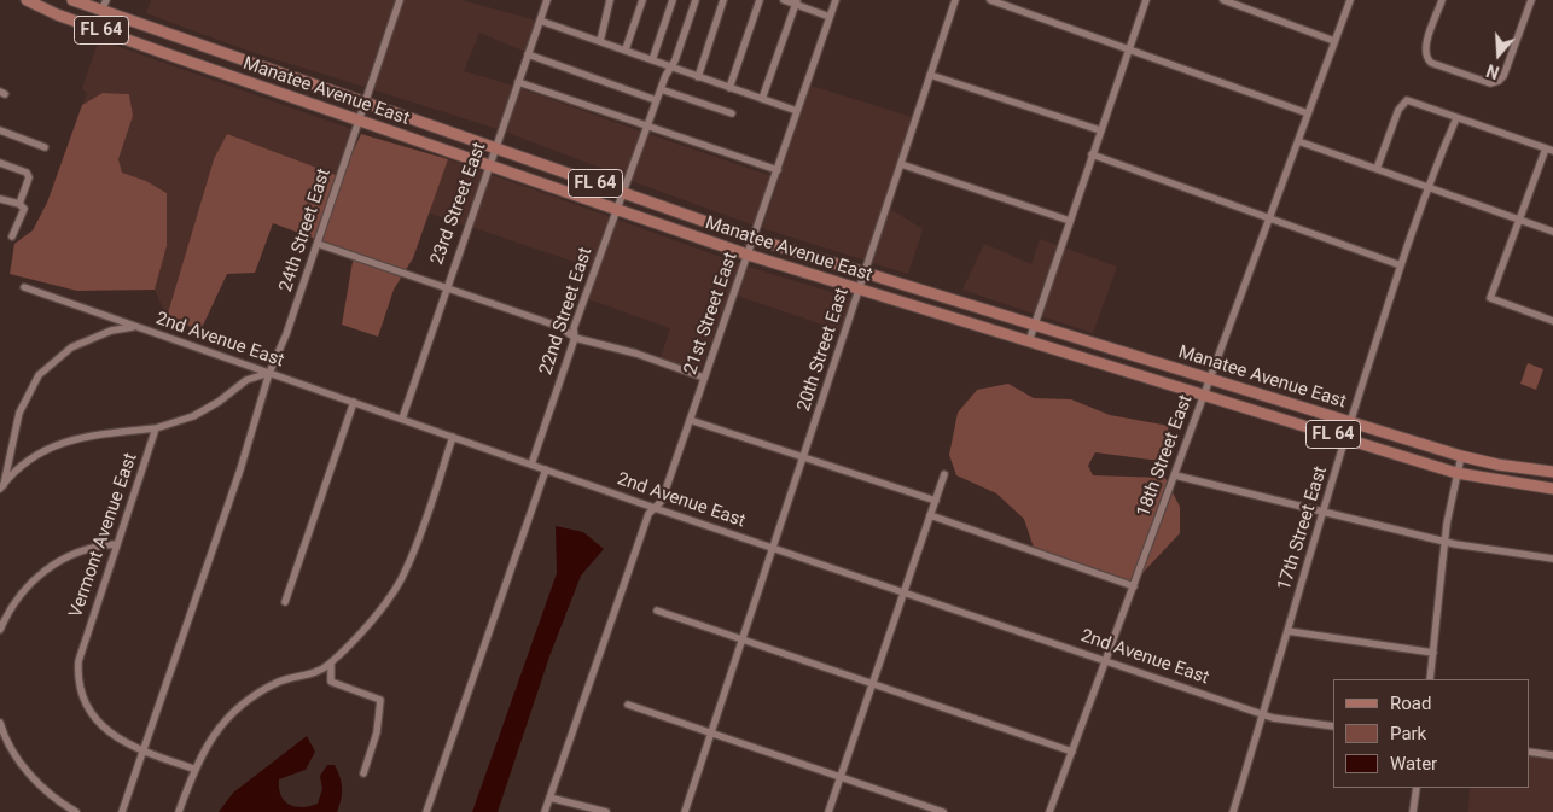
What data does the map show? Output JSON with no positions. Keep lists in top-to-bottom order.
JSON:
{
  "streets": {
    "main road": ["FL 64", "Manatee Avenue East"],
    "street": [
      "23rd Street East",
      "24th Street East",
      "22nd Street East",
      "21st Street East",
      "2nd Avenue East",
      "20th Street East",
      "18th Street East",
      "17th Street East",
      "Vermont Avenue East"
    ]
  },
  "crossings": [
    ["Manatee Avenue East", "23rd Street East"],
    ["Manatee Avenue East", "24th Street East"],
    ["Manatee Avenue East", "22nd Street East"],
    ["Manatee Avenue East", "21st Street East"],
    ["Manatee Avenue East", "20th Street East"],
    ["Manatee Avenue East", "18th Street East"],
    ["Manatee Avenue East", "17th Street East"],
    ["23rd Street East", "2nd Avenue East"],
    ["24th Street East", "2nd Avenue East"],
    ["24th Street East", "Vermont Avenue East"],
    ["22nd Street East", "2nd Avenue East"],
    ["21st Street East", "2nd Avenue East"],
    ["2nd Avenue East", "20th Street East"],
    ["2nd Avenue East", "18th Street East"],
    ["2nd Avenue East", "17th Street East"]
  ],
  "legend": ["Road", "Park", "Water"],
  "north": "bottom"
}
